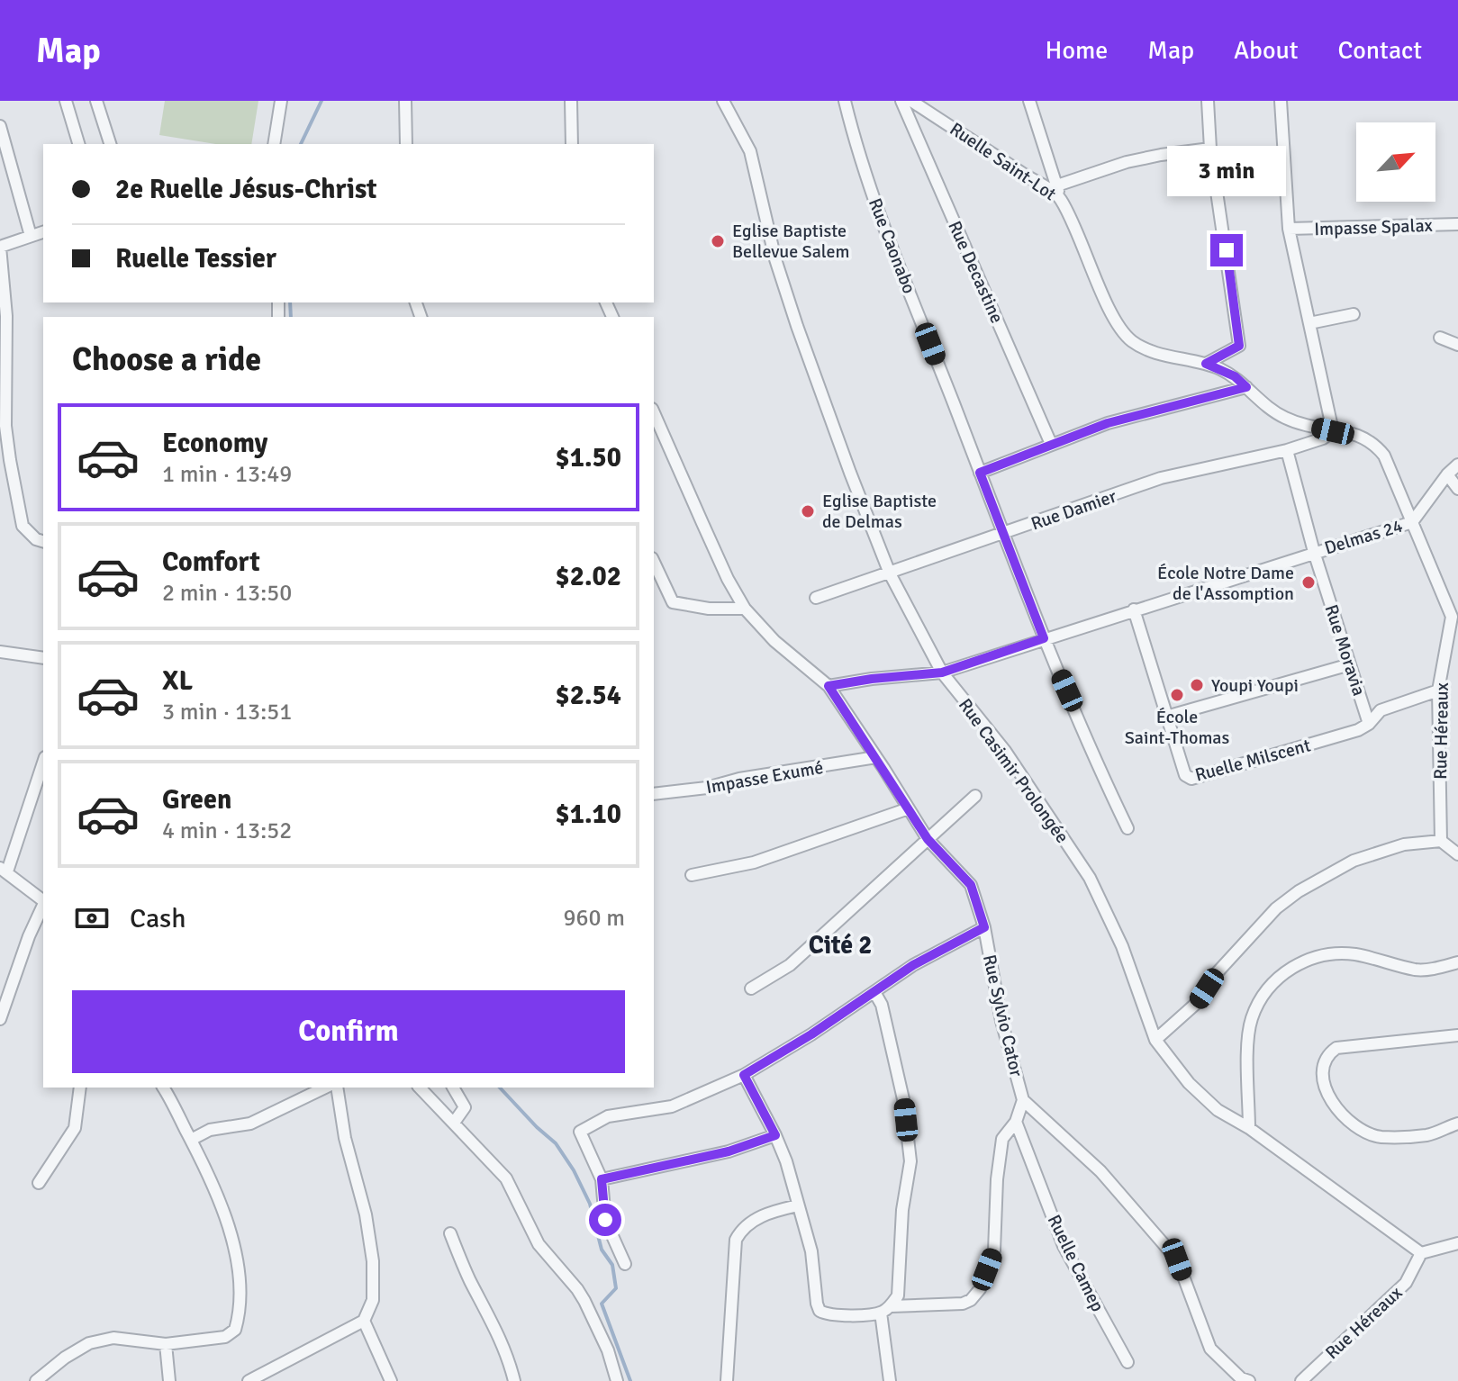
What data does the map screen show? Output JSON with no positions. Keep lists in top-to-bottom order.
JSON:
{
  "streets": {
    "street": [
      "Ruelle Saint-Lot",
      "Impasse Spalax",
      "Rue Caonabo",
      "Rue Decastine",
      "Rue Damier",
      "Delmas 24",
      "Rue Moravia",
      "Rue Héreaux",
      "Ruelle Milscent",
      "Rue Casimir Prolongée",
      "Impasse Exumé",
      "Rue Sylvio Cator",
      "Ruelle Camep"
    ]
  },
  "crossings": [
    ["Ruelle Saint-Lot", "Rue Damier"],
    ["Ruelle Saint-Lot", "Delmas 24"],
    ["Ruelle Saint-Lot", "Rue Héreaux"],
    ["Rue Caonabo", "Rue Damier"],
    ["Rue Caonabo", "Delmas 24"],
    ["Rue Damier", "Rue Moravia"],
    ["Rue Damier", "Rue Casimir Prolongée"],
    ["Delmas 24", "Rue Moravia"],
    ["Delmas 24", "Rue Héreaux"],
    ["Delmas 24", "Ruelle Milscent"],
    ["Delmas 24", "Rue Casimir Prolongée"],
    ["Delmas 24", "Rue Sylvio Cator"],
    ["Rue Moravia", "Ruelle Milscent"],
    ["Rue Héreaux", "Ruelle Milscent"],
    ["Rue Héreaux", "Rue Casimir Prolongée"],
    ["Impasse Exumé", "Rue Sylvio Cator"]
  ],
  "districts": ["Cité 2"],
  "places": [
    "Eglise Baptiste Bellevue Salem",
    "Eglise Baptiste de Delmas",
    "École Notre Dame de l'Assomption",
    "Youpi Youpi",
    "École Saint-Thomas"
  ],
  "north": "top right",
  "page": {
    "header": "Map",
    "nav": [
      "Home",
      "Map",
      "About",
      "Contact"
    ],
    "banner": ["2e Ruelle Jésus-Christ", "Ruelle Tessier"],
    "bubble": "3 min",
    "heading": "Choose a ride",
    "list": [
      {
        "name": "Economy",
        "note": "1 min · 13:49",
        "value": "$1.50"
      },
      {
        "name": "Comfort",
        "note": "2 min · 13:50",
        "value": "$2.02"
      },
      {
        "name": "XL",
        "note": "3 min · 13:51",
        "value": "$2.54"
      },
      {
        "name": "Green",
        "note": "4 min · 13:52",
        "value": "$1.10"
      }
    ],
    "pay": ["Cash", "960 m"],
    "buttons": "Confirm"
  }
}
